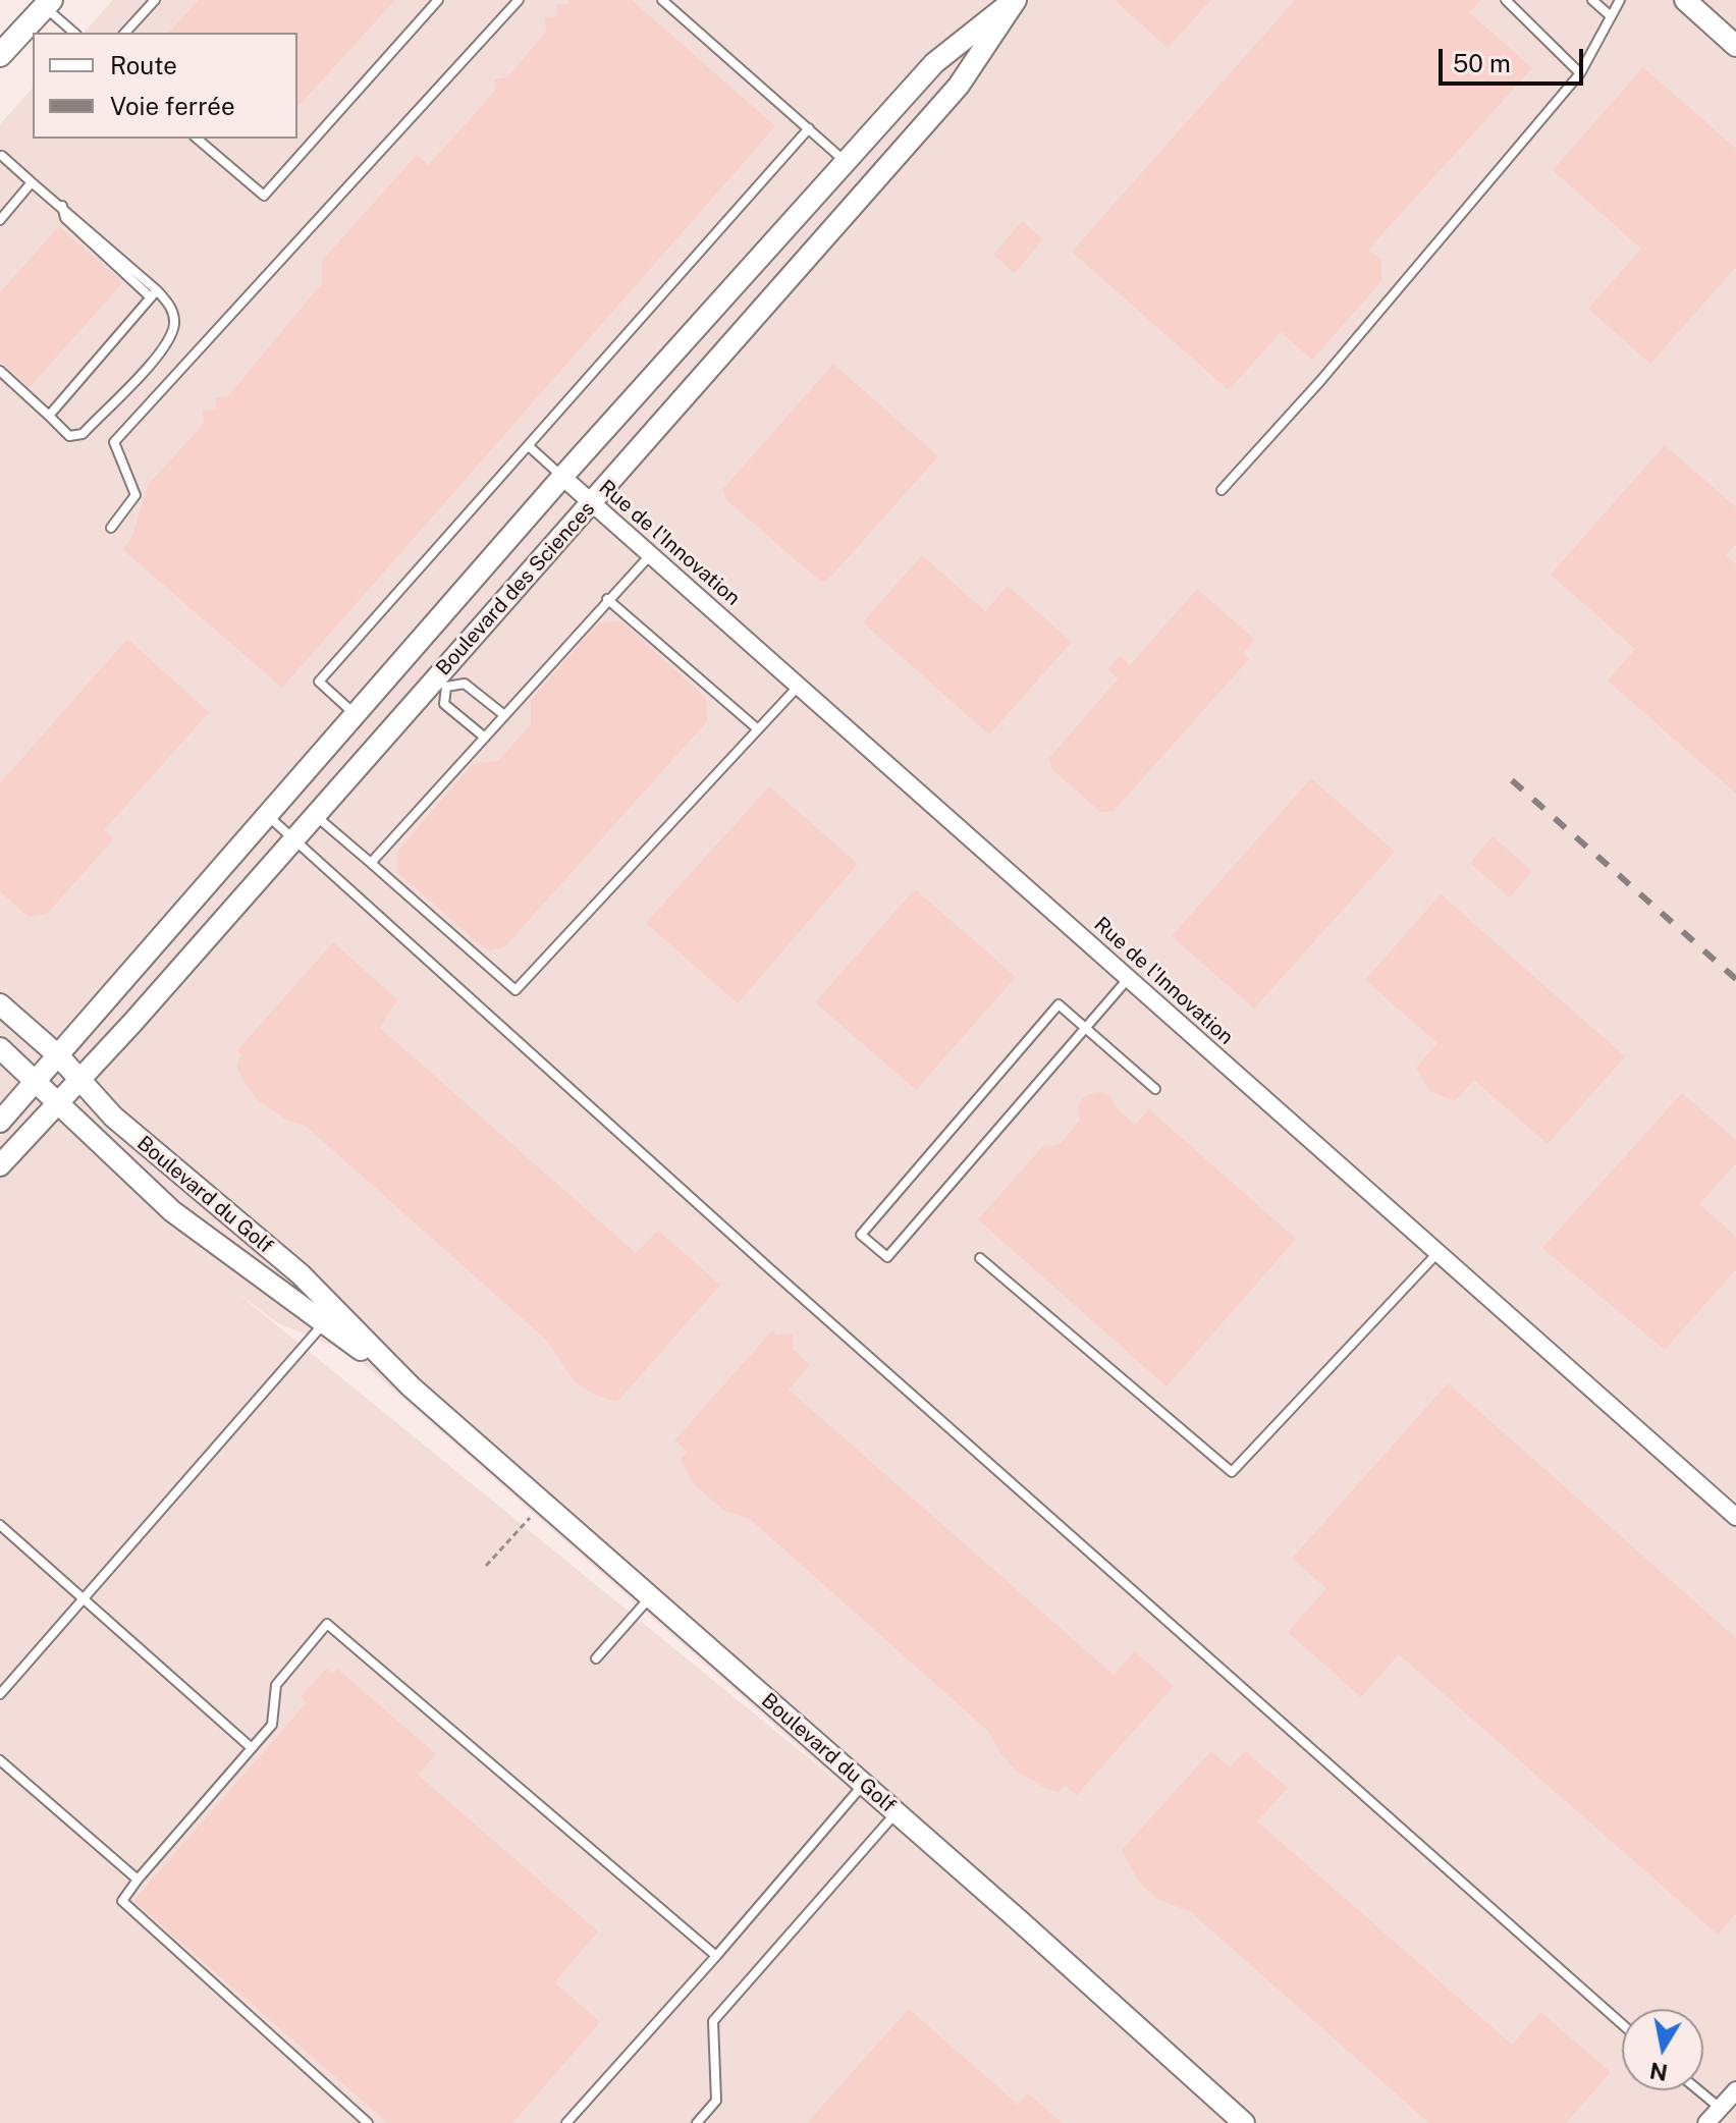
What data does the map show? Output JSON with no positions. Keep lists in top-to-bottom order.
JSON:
{
  "streets": {
    "street": ["Rue de l'Innovation", "Boulevard des Sciences", "Boulevard du Golf"]
  },
  "crossings": [
    ["Rue de l'Innovation", "Boulevard des Sciences"],
    ["Boulevard des Sciences", "Boulevard du Golf"]
  ],
  "legend": ["Route", "Voie ferrée"],
  "scale_bar": "50 m",
  "north": "bottom"
}
